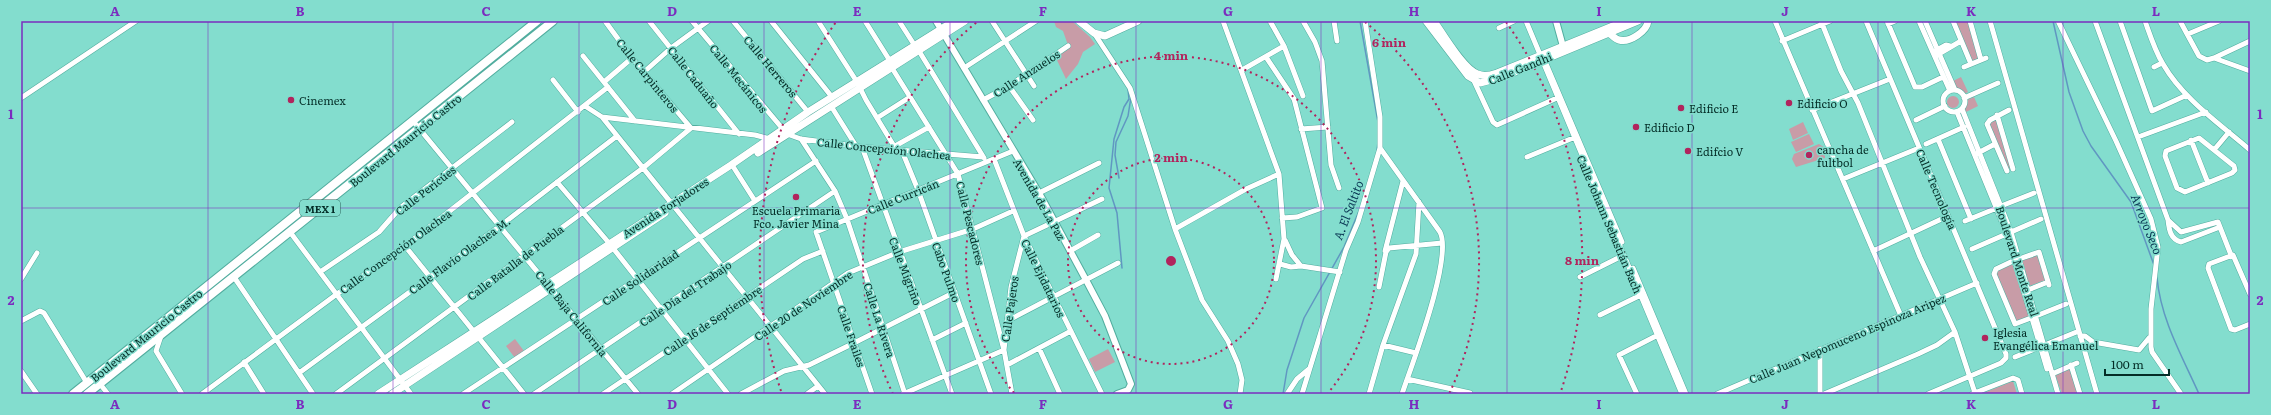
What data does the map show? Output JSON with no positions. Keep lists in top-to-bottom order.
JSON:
{
  "streets": {
    "main road": [
      "Calle Gandhi",
      "Boulevard Mauricio Castro",
      "Avenida Forjadores",
      "MEX 1"
    ],
    "street": [
      "Calle Herreros",
      "Calle Anzuelos",
      "Calle Carpinteros",
      "Calle Caduaño",
      "Calle Mecánicos",
      "Calle Concepción Olachea",
      "Calle Tecnología",
      "Calle Pericúes",
      "Calle Curricán",
      "Avenida de La Paz",
      "Calle Pescadores",
      "Calle Johann Sebastián Bach",
      "Calle Flavio Olachea M.",
      "Boulevard Monte Real",
      "Calle Batalla de Puebla",
      "Calle Migriño",
      "Cabo Pulmo",
      "Calle Solidaridad",
      "Calle Ejidatarios",
      "Calle Día del Trabajo",
      "Calle 20 de Noviembre",
      "Calle Pajeros",
      "Calle Baja California",
      "Calle 16 de Septiembre",
      "Calle La Rivera",
      "Calle Frailes",
      "Calle Juan Nepomuceno Espinoza Aripez"
    ]
  },
  "crossings": [
    ["Calle Herreros", "Avenida Forjadores"],
    ["Calle Gandhi", "Calle Johann Sebastián Bach"],
    ["Calle Anzuelos", "Avenida de La Paz"],
    ["Calle Carpinteros", "Calle Batalla de Puebla"],
    ["Calle Mecánicos", "Calle Concepción Olachea"],
    ["Calle Mecánicos", "Avenida Forjadores"],
    ["Boulevard Mauricio Castro", "Calle Baja California"],
    ["Calle Concepción Olachea", "Avenida Forjadores"],
    ["Calle Concepción Olachea", "Calle Pescadores"],
    ["Calle Concepción Olachea", "Calle Migriño"],
    ["Calle Concepción Olachea", "Cabo Pulmo"],
    ["Calle Concepción Olachea", "Calle Baja California"],
    ["Calle Concepción Olachea", "Calle La Rivera"],
    ["Calle Tecnología", "Calle Juan Nepomuceno Espinoza Aripez"],
    ["Calle Pericúes", "Calle Baja California"],
    ["Calle Curricán", "Avenida de La Paz"],
    ["Calle Curricán", "Calle Pescadores"],
    ["Calle Curricán", "Calle Migriño"],
    ["Calle Curricán", "Cabo Pulmo"],
    ["Calle Curricán", "Calle Ejidatarios"],
    ["Calle Curricán", "Calle La Rivera"],
    ["Calle Curricán", "Calle Frailes"],
    ["Avenida de La Paz", "Avenida Forjadores"],
    ["Avenida Forjadores", "Calle Pescadores"],
    ["Avenida Forjadores", "Calle Migriño"],
    ["Avenida Forjadores", "Cabo Pulmo"],
    ["Avenida Forjadores", "Calle Baja California"],
    ["Calle Pescadores", "Calle 20 de Noviembre"],
    ["Calle Pescadores", "Calle Pajeros"],
    ["Calle Flavio Olachea M.", "Calle Baja California"],
    ["Calle Batalla de Puebla", "Calle Baja California"],
    ["Calle Migriño", "Calle 20 de Noviembre"],
    ["Cabo Pulmo", "Calle 20 de Noviembre"],
    ["Calle Solidaridad", "Calle Baja California"],
    ["Calle Solidaridad", "Calle La Rivera"],
    ["Calle Ejidatarios", "Calle 20 de Noviembre"],
    ["Calle Ejidatarios", "Calle Pajeros"],
    ["Calle Día del Trabajo", "Calle Baja California"],
    ["Calle Día del Trabajo", "Calle La Rivera"],
    ["Calle 20 de Noviembre", "Calle La Rivera"],
    ["Calle 20 de Noviembre", "Calle Frailes"],
    ["Calle Baja California", "Calle 16 de Septiembre"],
    ["Calle 16 de Septiembre", "Calle Frailes"]
  ],
  "water": ["A. El Saltito", "Arroyo Seco"],
  "places": [
    "Cinemex",
    "Edificio O",
    "Edificio E",
    "Edificio D",
    "Edifcio V",
    "cancha de fultbol",
    "Escuela Primaria Fco. Javier Mina",
    "Iglesia Evangélica Emanuel"
  ],
  "scale_bar": "100 m",
  "grid": {
    "columns": [
      "A",
      "B",
      "C",
      "D",
      "E",
      "F",
      "G",
      "H",
      "I",
      "J",
      "K",
      "L"
    ],
    "rows": ["1", "2"]
  },
  "rings": [
    "6 min",
    "4 min",
    "2 min",
    "8 min"
  ]
}
